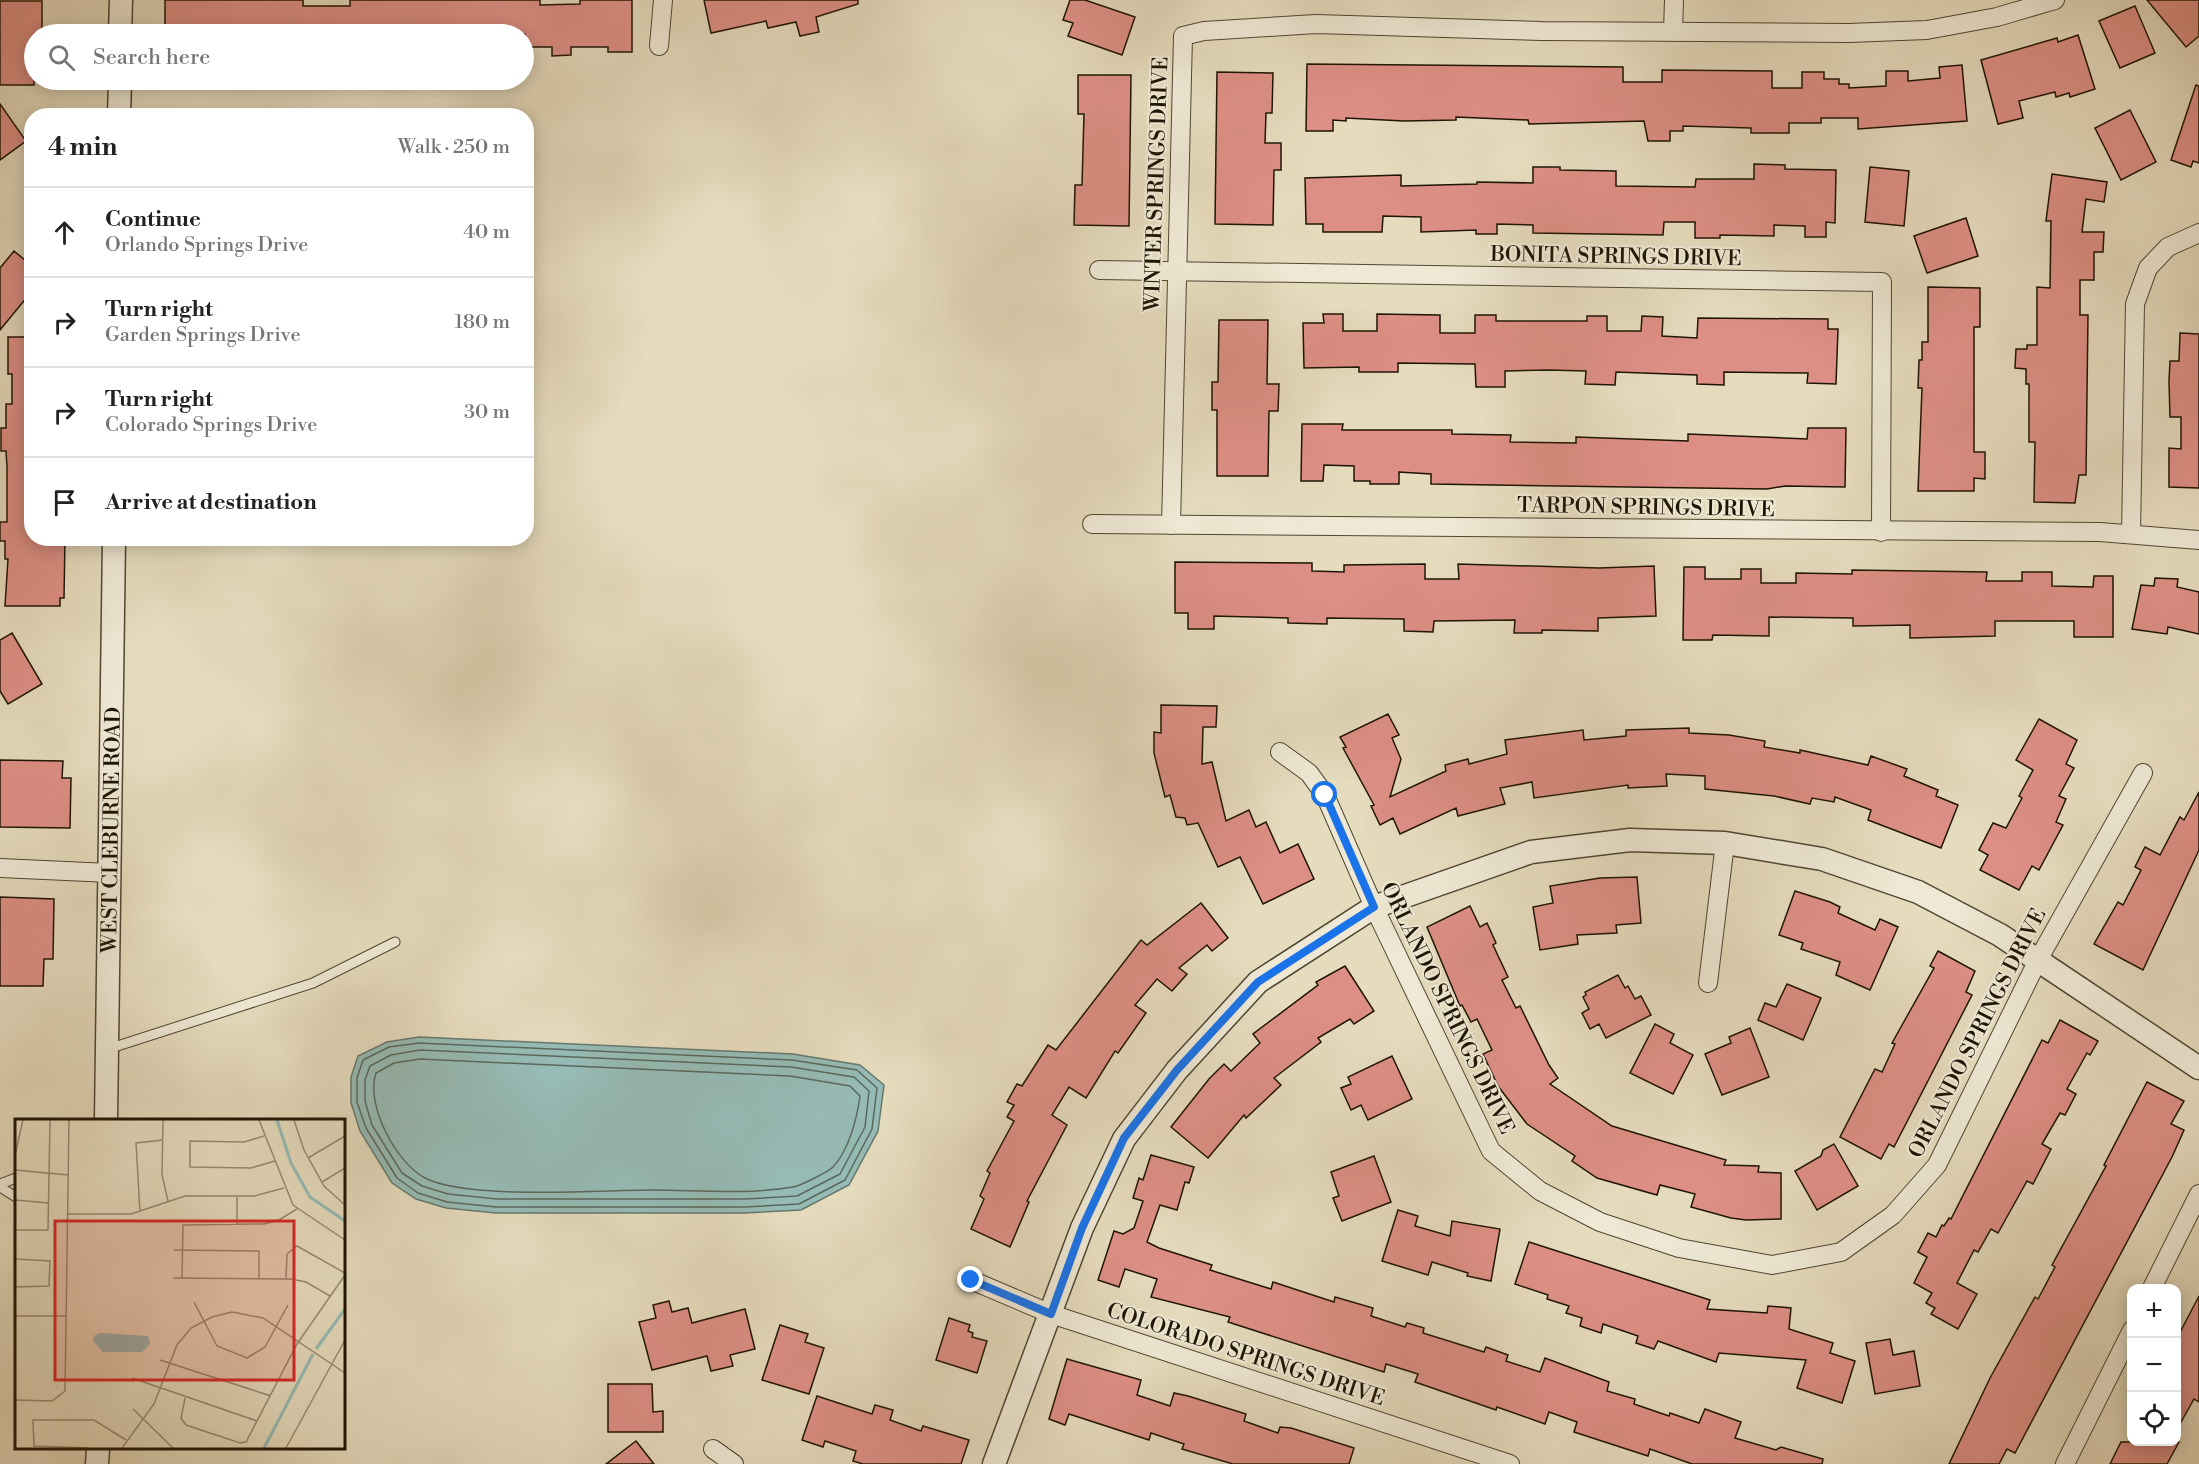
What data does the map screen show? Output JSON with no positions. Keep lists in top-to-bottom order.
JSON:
{
  "streets": {
    "street": [
      "WINTER SPRINGS DRIVE",
      "BONITA SPRINGS DRIVE",
      "TARPON SPRINGS DRIVE",
      "WEST CLEBURNE ROAD",
      "ORLANDO SPRINGS DRIVE",
      "COLORADO SPRINGS DRIVE"
    ]
  },
  "crossings": [
    ["WINTER SPRINGS DRIVE", "BONITA SPRINGS DRIVE"],
    ["WINTER SPRINGS DRIVE", "TARPON SPRINGS DRIVE"],
    ["BONITA SPRINGS DRIVE", "TARPON SPRINGS DRIVE"]
  ],
  "page": {
    "search": "Search here",
    "heading": ["4 min", "Walk · 250 m"],
    "list": [
      ["Continue", "Orlando Springs Drive", "40 m"],
      ["Turn right", "Garden Springs Drive", "180 m"],
      ["Turn right", "Colorado Springs Drive", "30 m"],
      "Arrive at destination"
    ],
    "map_buttons": ["+", "−"]
  }
}
